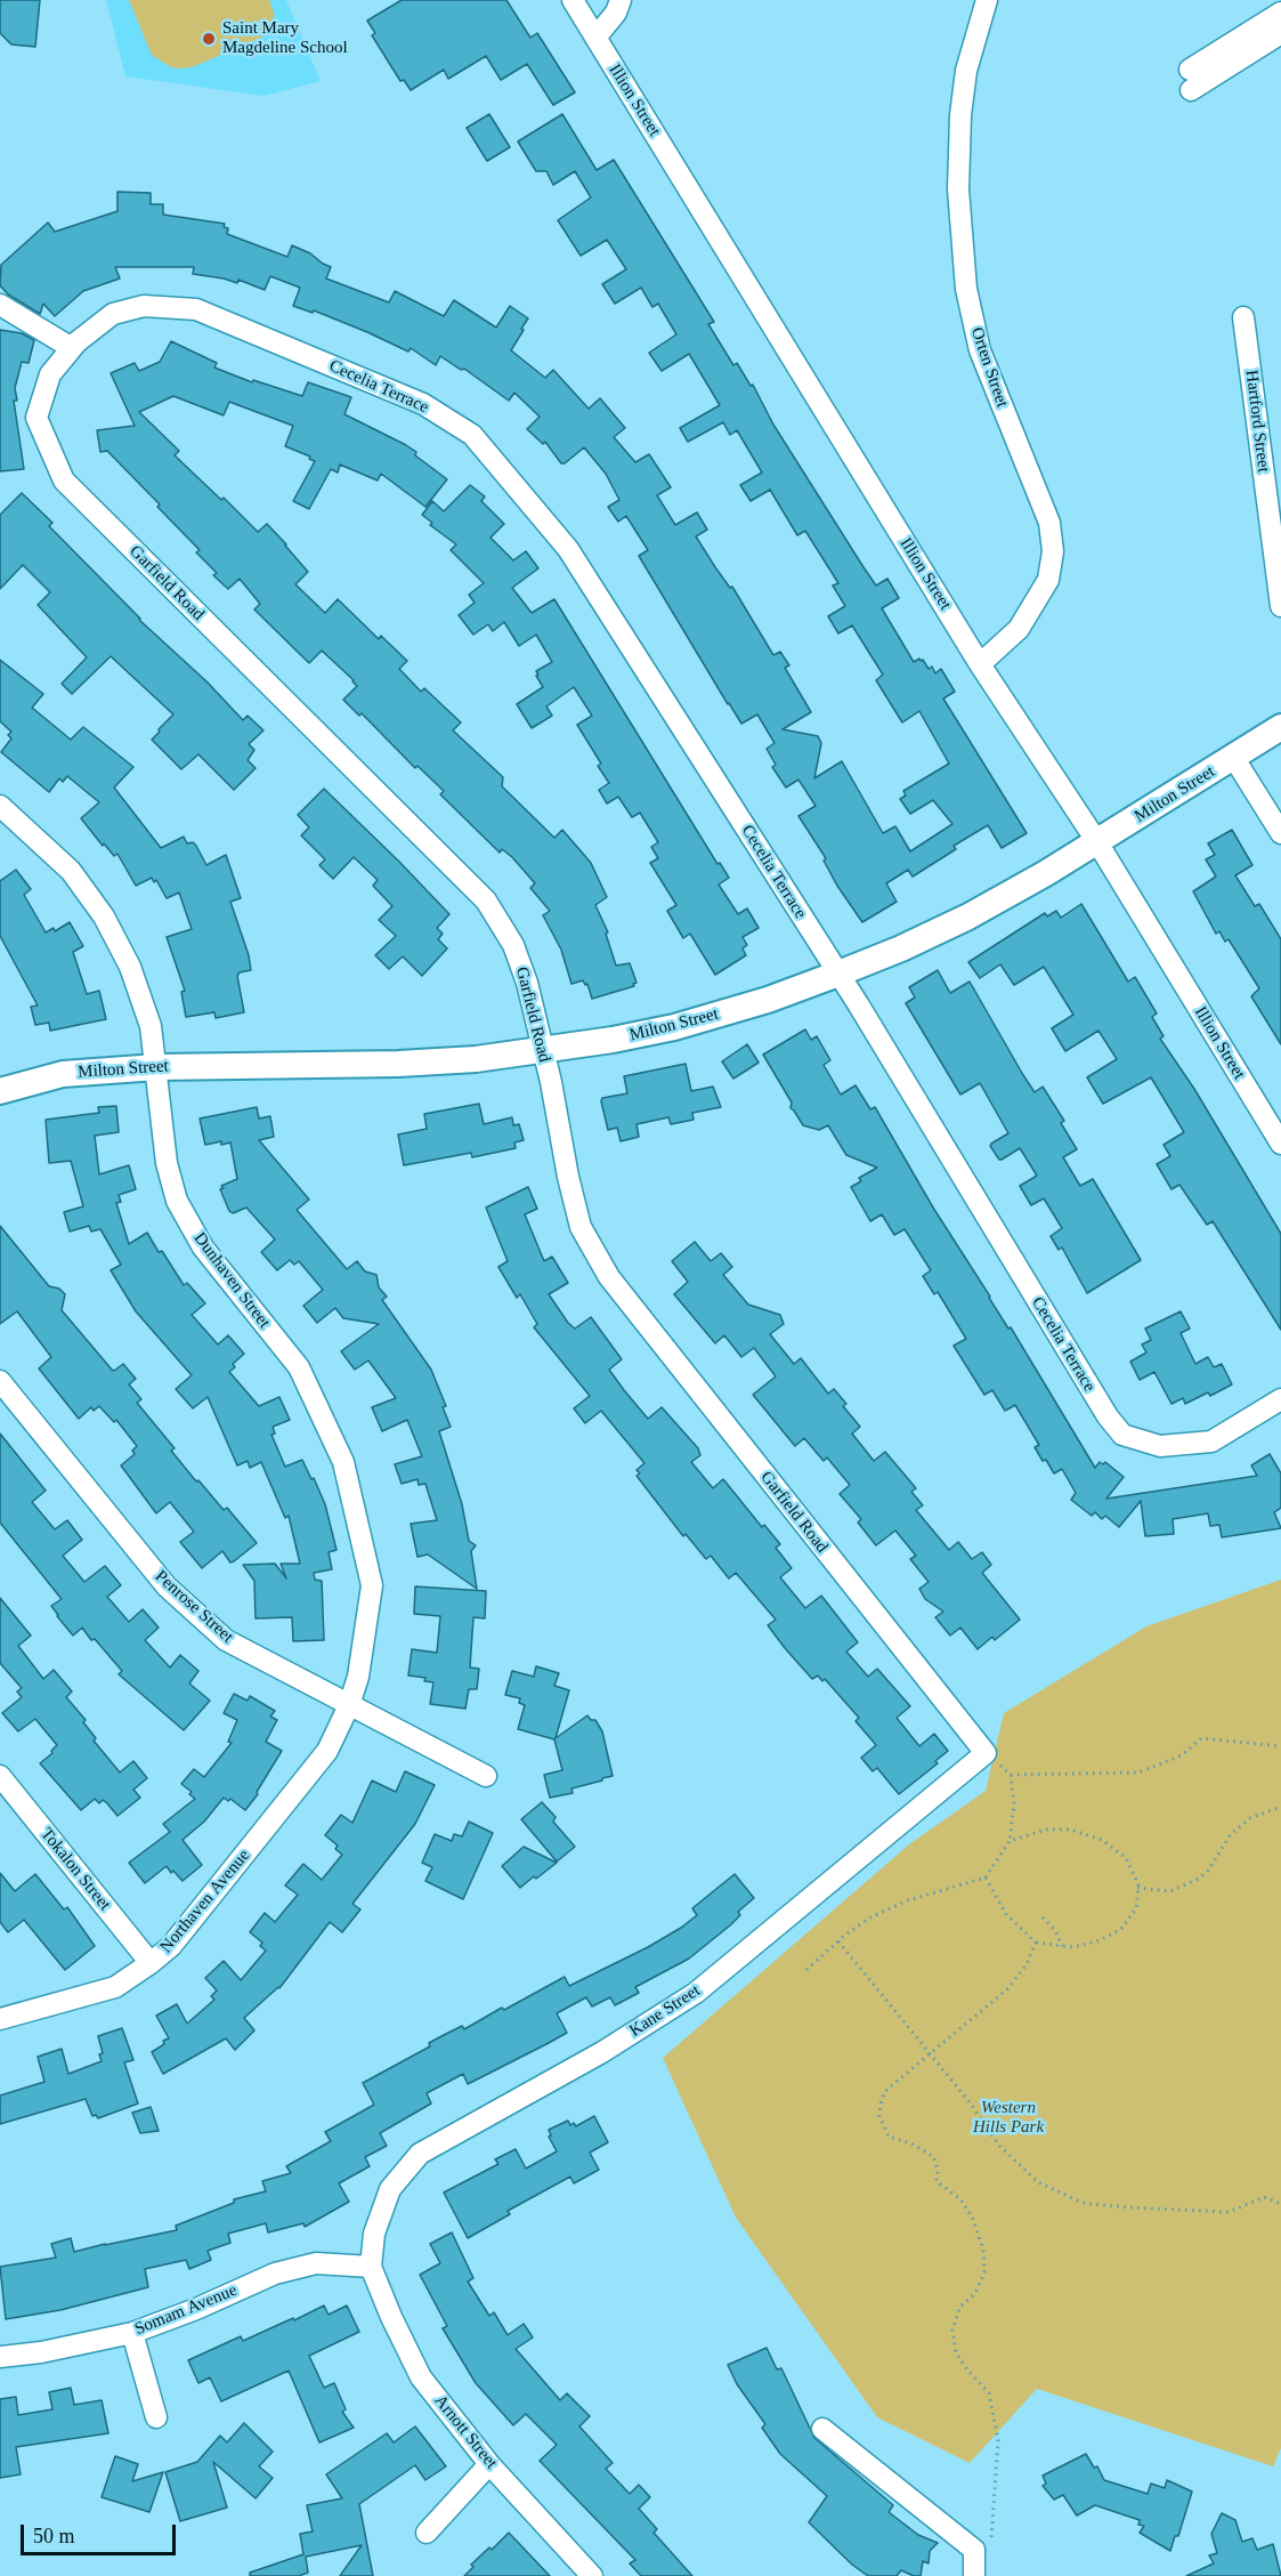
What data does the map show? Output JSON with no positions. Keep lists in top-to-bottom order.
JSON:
{
  "streets": {
    "main road": ["Milton Street"],
    "street": [
      "Illion Street",
      "Orten Street",
      "Cecelia Terrace",
      "Hartford Street",
      "Garfield Road",
      "Dunhaven Street",
      "Penrose Street",
      "Tokalon Street",
      "Northaven Avenue",
      "Kane Street",
      "Somam Avenue",
      "Arnott Street"
    ]
  },
  "crossings": [
    ["Illion Street", "Orten Street"],
    ["Illion Street", "Milton Street"],
    ["Cecelia Terrace", "Garfield Road"],
    ["Cecelia Terrace", "Milton Street"],
    ["Garfield Road", "Milton Street"],
    ["Garfield Road", "Kane Street"],
    ["Milton Street", "Dunhaven Street"],
    ["Dunhaven Street", "Penrose Street"],
    ["Dunhaven Street", "Northaven Avenue"],
    ["Penrose Street", "Northaven Avenue"],
    ["Tokalon Street", "Northaven Avenue"],
    ["Kane Street", "Somam Avenue"],
    ["Kane Street", "Arnott Street"],
    ["Somam Avenue", "Arnott Street"]
  ],
  "parks": ["Western Hills Park"],
  "places": ["Saint Mary Magdeline School"],
  "scale_bar": "50 m"
}
